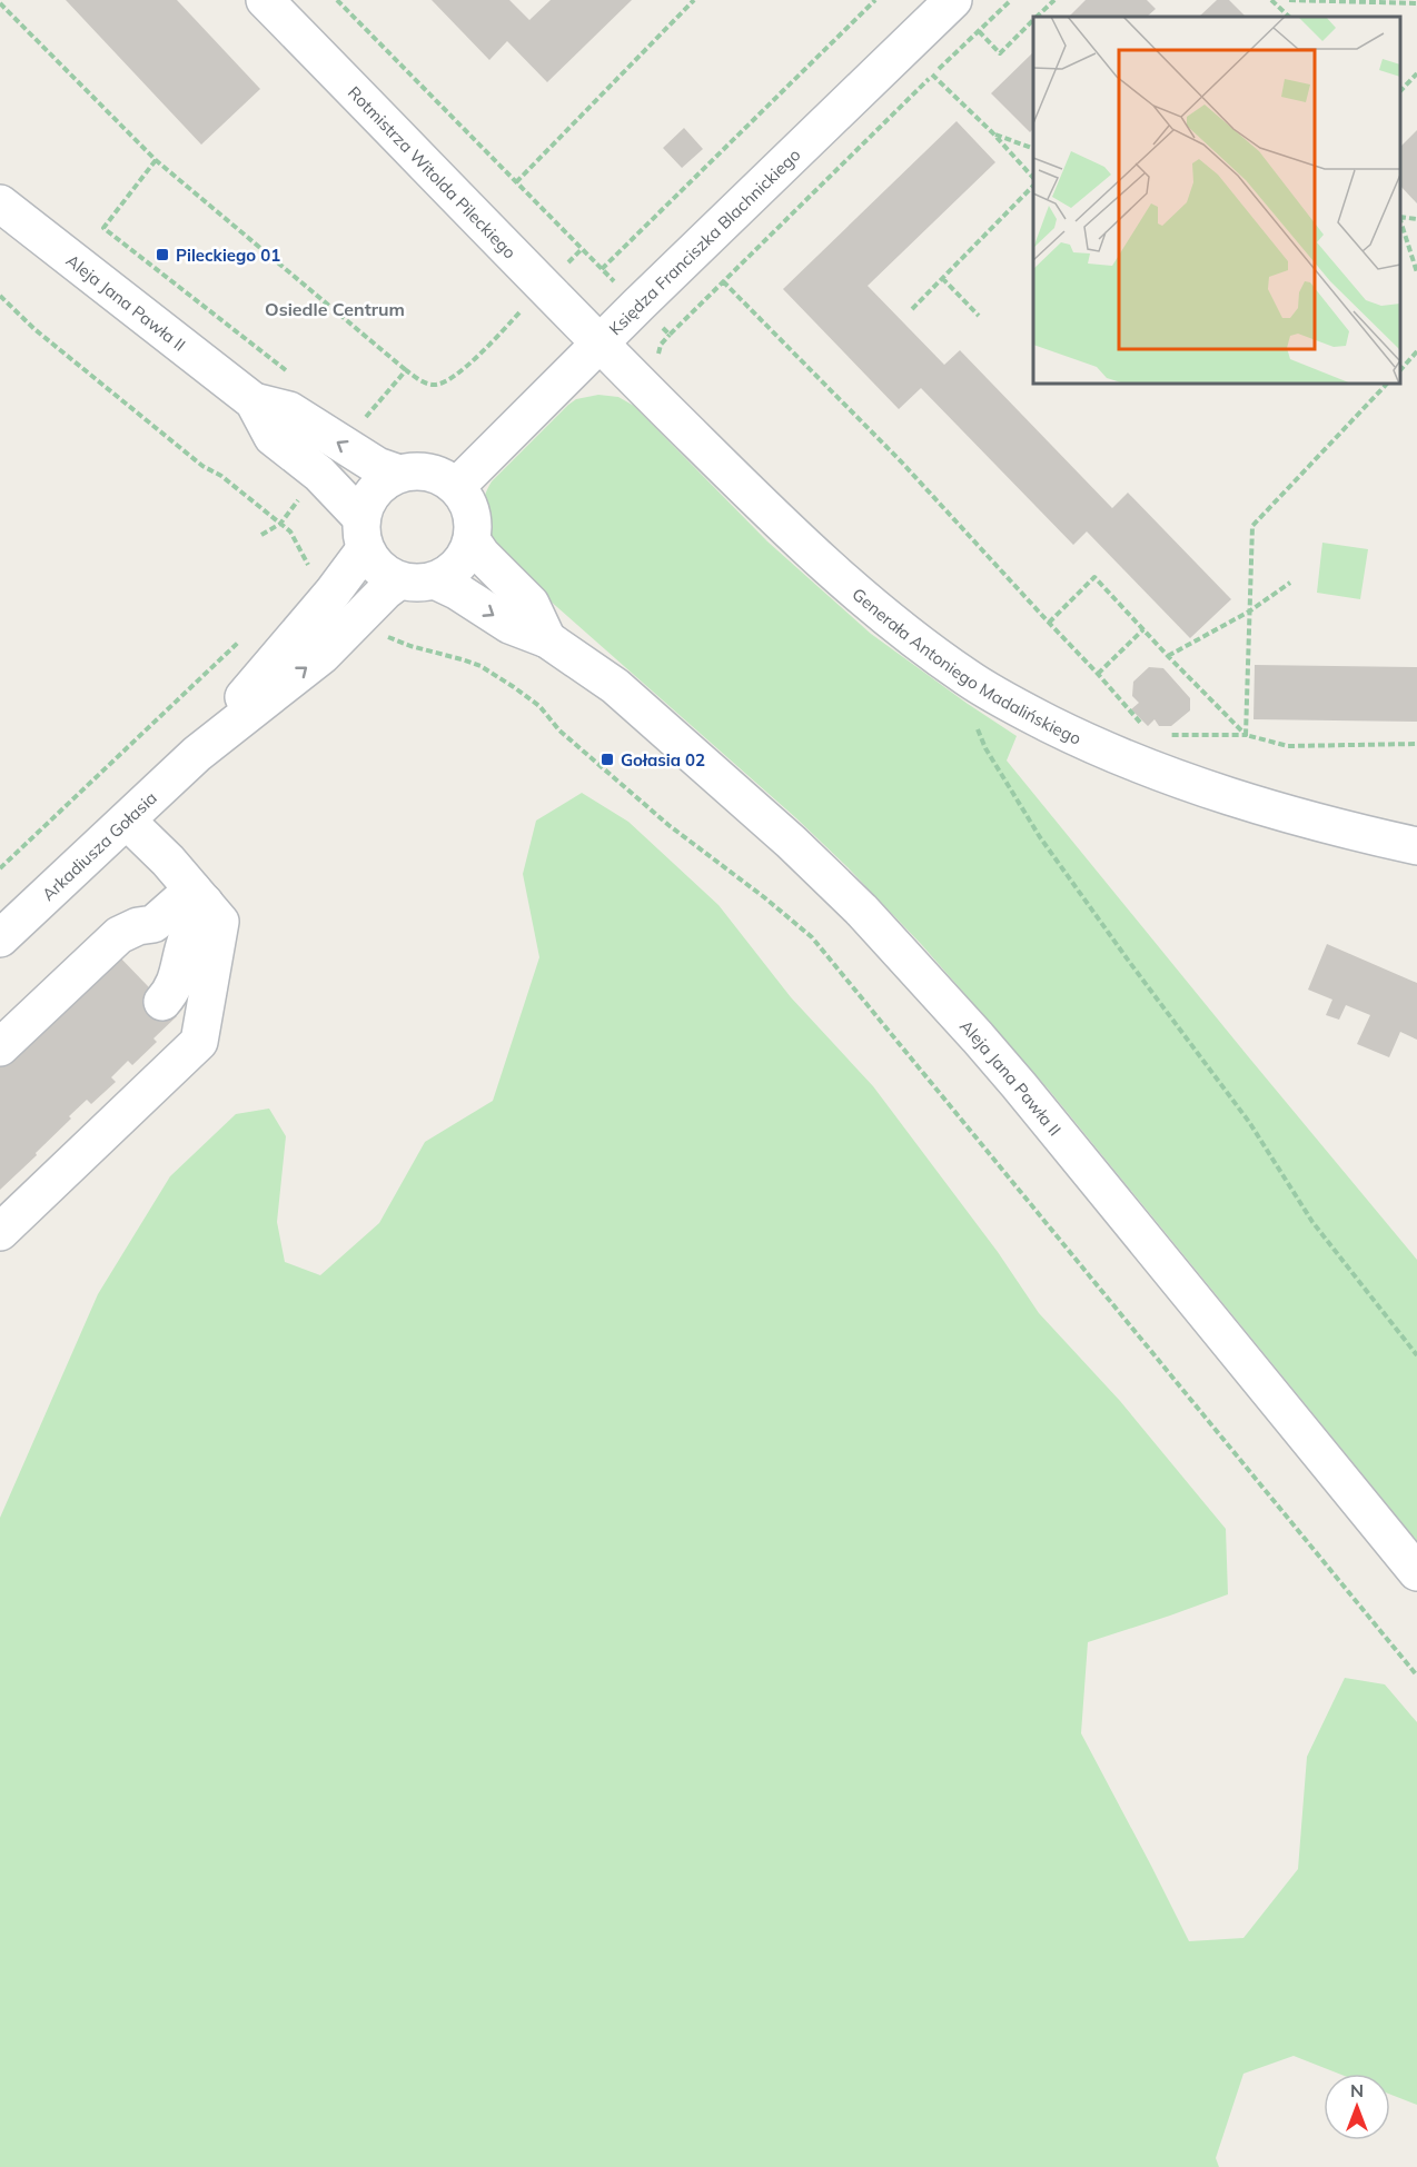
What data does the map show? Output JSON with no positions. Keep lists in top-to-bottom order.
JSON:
{
  "streets": {
    "street": [
      "Rotmistrza Witolda Pileckiego",
      "Księdza Franciszka Blachnickiego",
      "Aleja Jana Pawła II",
      "Generała Antoniego Madalińskiego",
      "Arkadiusza Gołasia"
    ]
  },
  "crossings": [
    ["Rotmistrza Witolda Pileckiego", "Księdza Franciszka Blachnickiego"],
    ["Rotmistrza Witolda Pileckiego", "Generała Antoniego Madalińskiego"],
    ["Księdza Franciszka Blachnickiego", "Aleja Jana Pawła II"],
    ["Księdza Franciszka Blachnickiego", "Generała Antoniego Madalińskiego"],
    ["Księdza Franciszka Blachnickiego", "Arkadiusza Gołasia"],
    ["Aleja Jana Pawła II", "Arkadiusza Gołasia"]
  ],
  "districts": ["Osiedle Centrum"],
  "places": {
    "transit": ["Pileckiego 01", "Gołasia 02"]
  },
  "north": "top"
}
